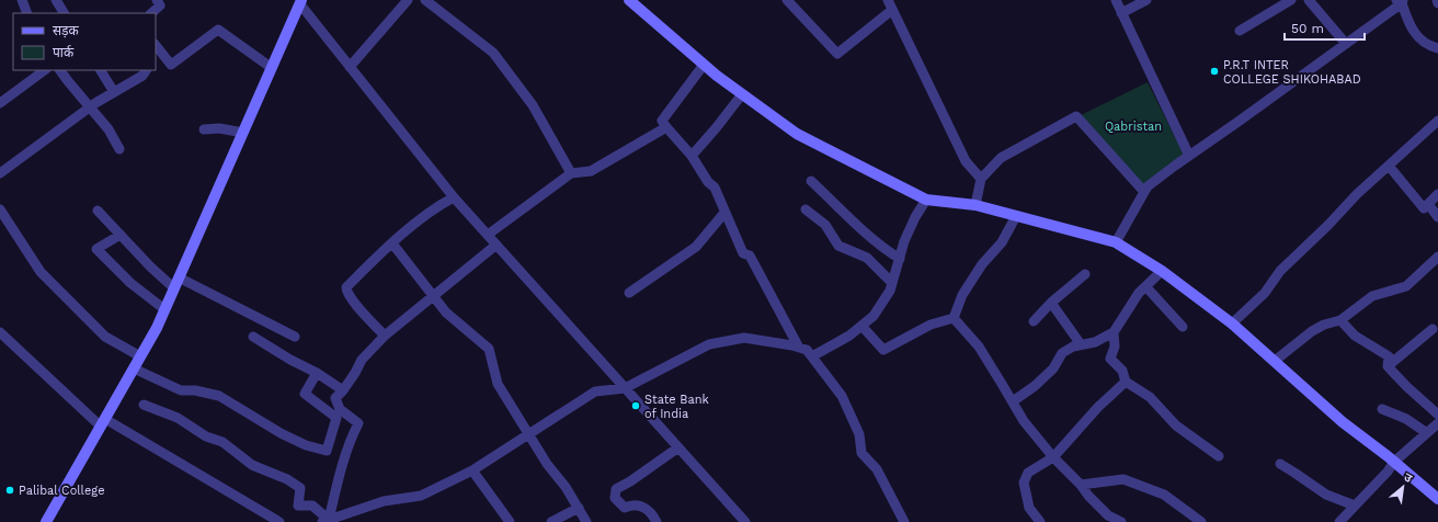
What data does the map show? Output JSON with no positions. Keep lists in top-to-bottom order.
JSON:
{
  "parks": ["Qabristan"],
  "places": ["P.R.T INTER COLLEGE SHIKOHABAD", "State Bank of India", "Palibal College"],
  "legend": ["सड़क", "पार्क"],
  "scale_bar": "50 m",
  "north": "top right"
}
